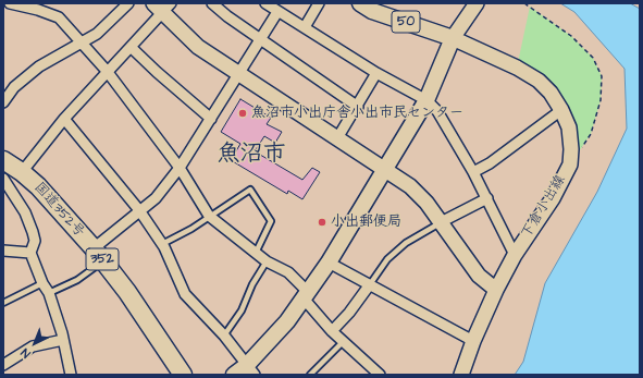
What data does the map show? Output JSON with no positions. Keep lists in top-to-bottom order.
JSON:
{
  "streets": {
    "highway": ["国道352号", "352"],
    "main road": ["50"],
    "street": ["下倉小出線"]
  },
  "crossings": [
    ["50", "下倉小出線"]
  ],
  "districts": ["魚沼市"],
  "places": ["魚沼市小出庁舎小出市民センター", "小出郵便局"],
  "north": "bottom left"
}
